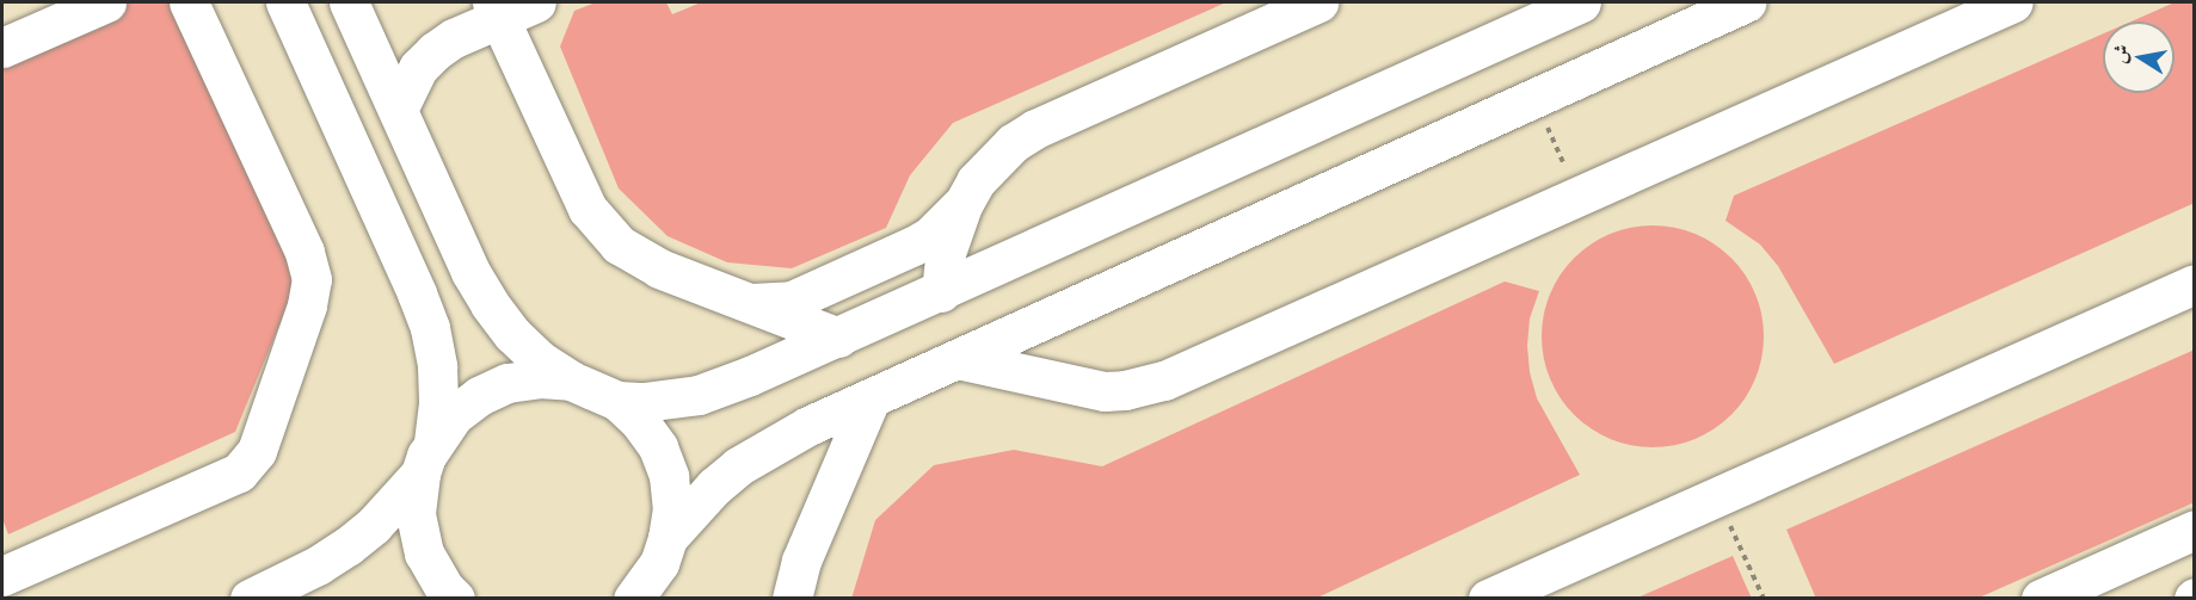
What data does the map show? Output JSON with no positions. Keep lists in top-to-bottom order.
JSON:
{
  "north": "left"
}
